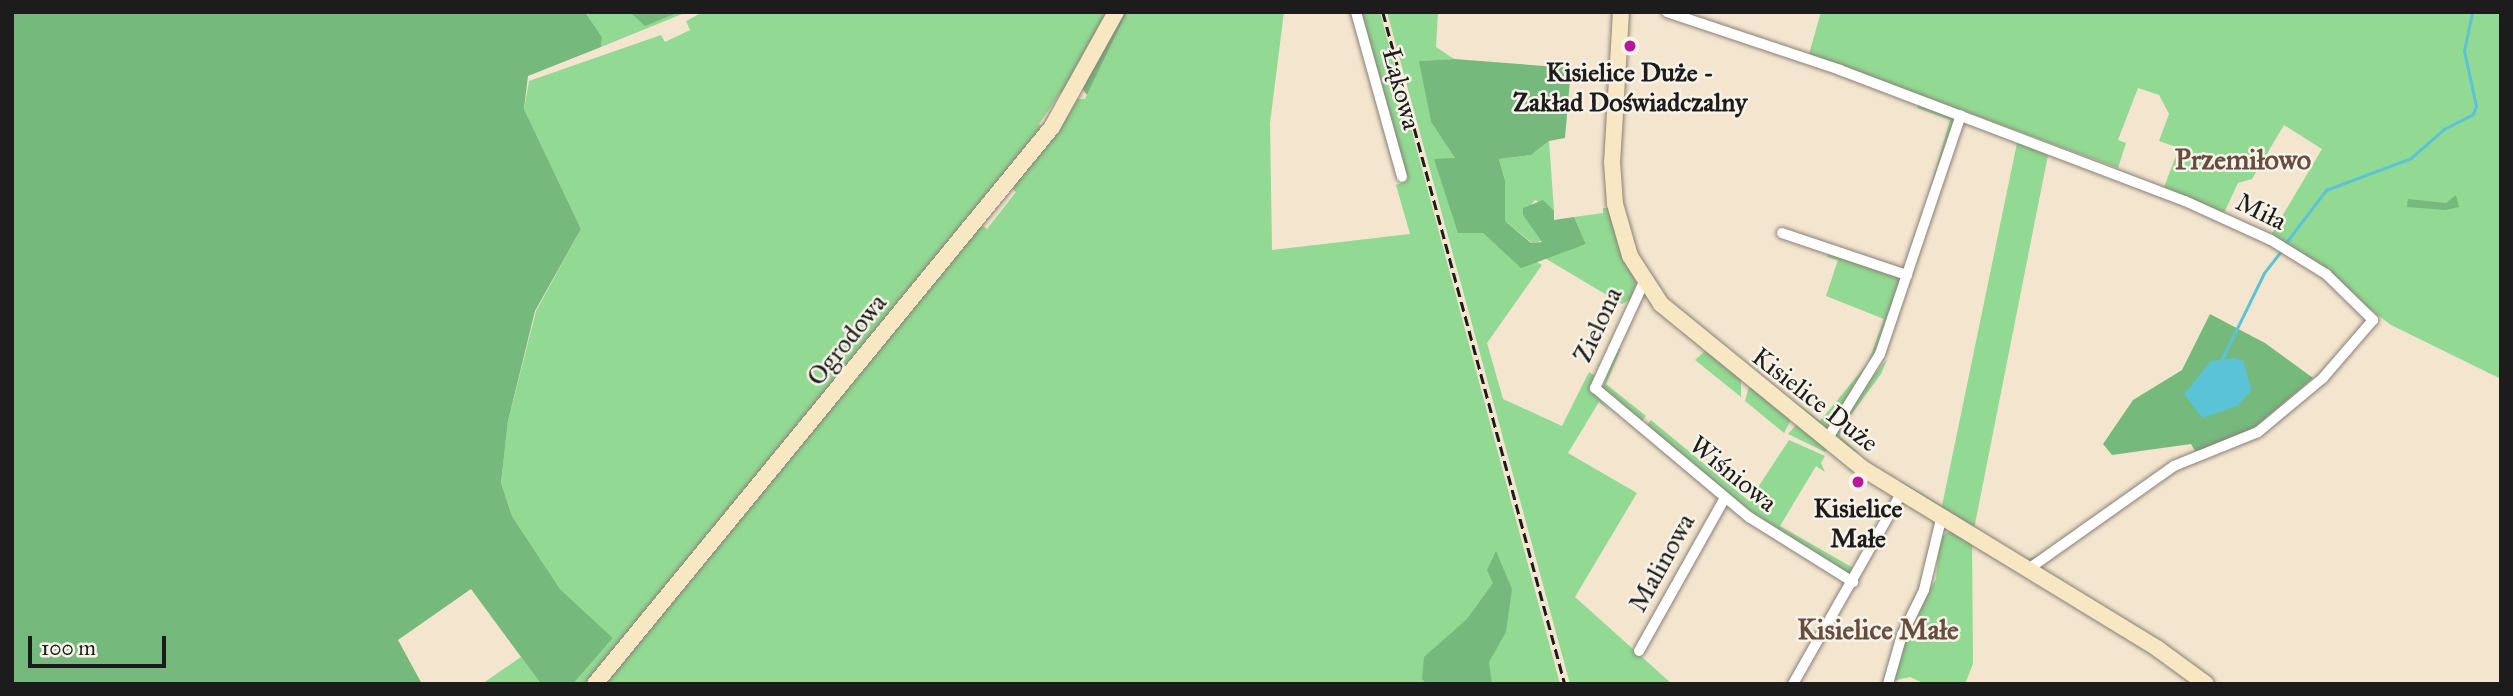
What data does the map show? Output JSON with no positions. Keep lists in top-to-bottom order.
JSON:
{
  "streets": {
    "street": [
      "Łąkowa",
      "Miła",
      "Zielona",
      "Ogrodowa",
      "Kisielice Duże",
      "Wiśniowa",
      "Malinowa"
    ]
  },
  "crossings": [
    ["Miła", "Kisielice Duże"],
    ["Zielona", "Kisielice Duże"],
    ["Zielona", "Wiśniowa"],
    ["Wiśniowa", "Malinowa"]
  ],
  "districts": ["Przemiłowo", "Kisielice Małe"],
  "places": ["Kisielice Duże - Zakład Doświadczalny", "Kisielice Małe"],
  "scale_bar": "100 m"
}
